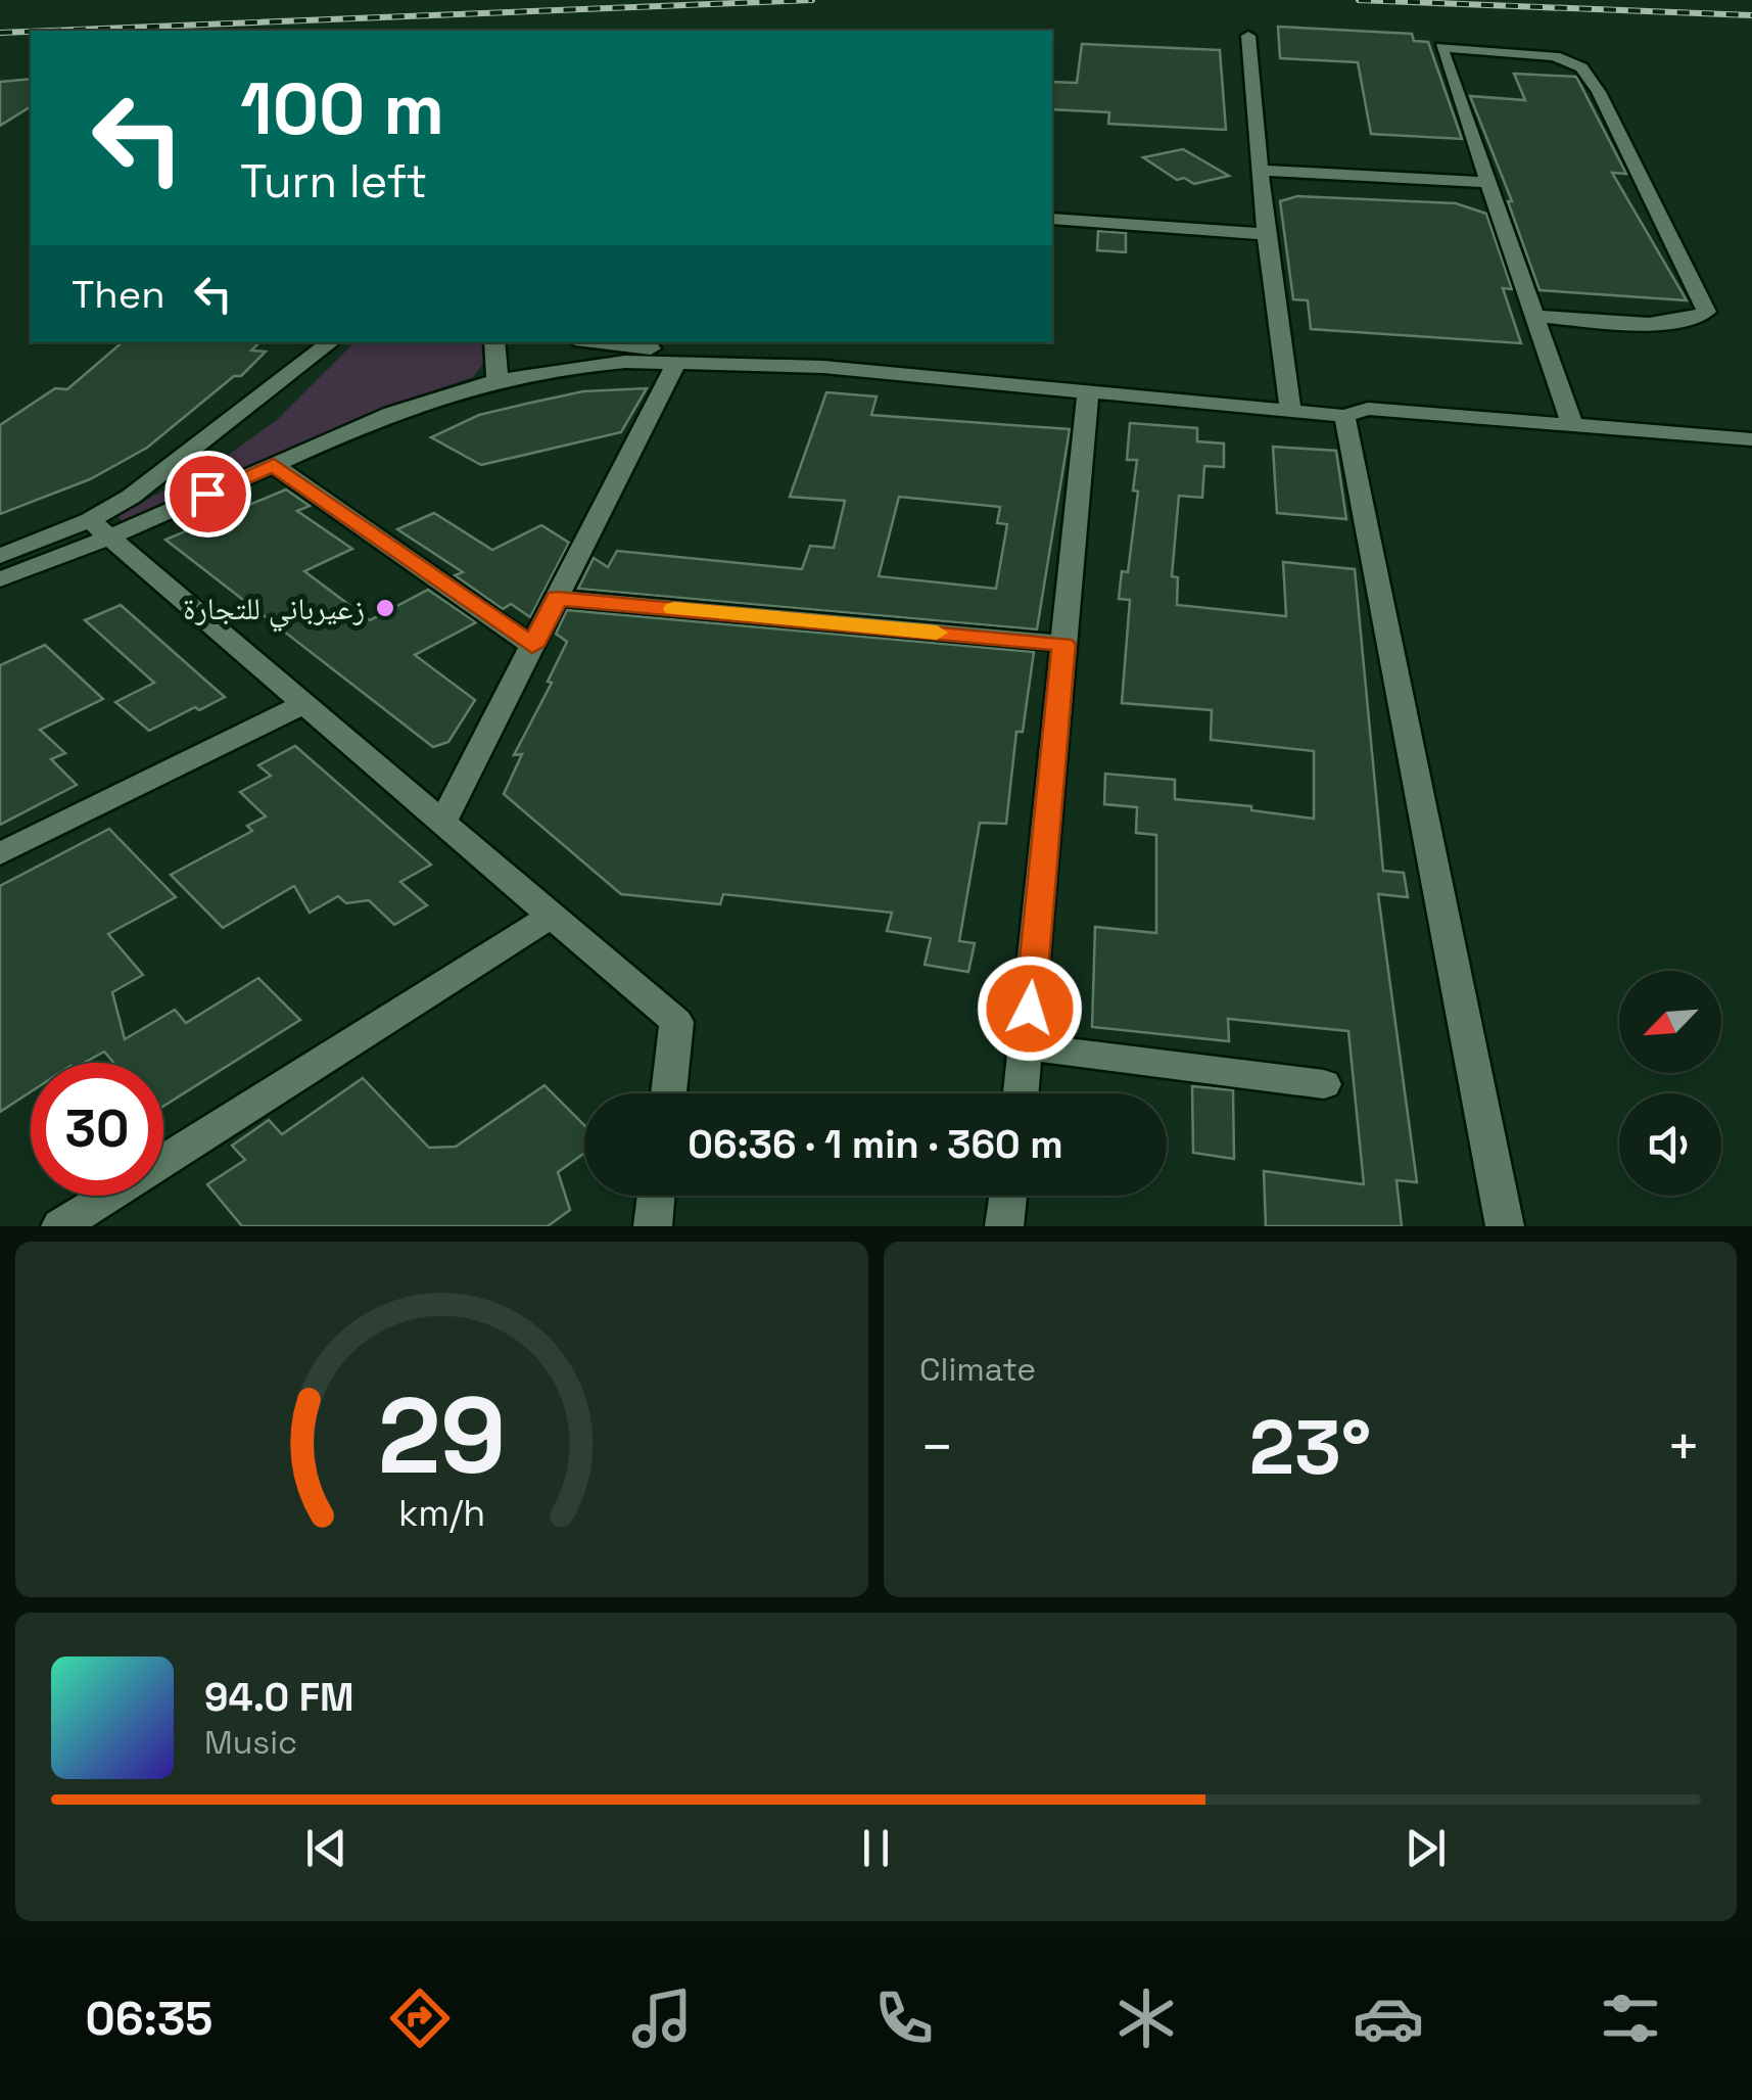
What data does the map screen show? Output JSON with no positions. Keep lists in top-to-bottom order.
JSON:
{
  "places": ["زعيرباني للتجارة"],
  "north": "bottom left",
  "page": {
    "turn": ["100 m", "Turn left"],
    "then": "Then",
    "limit": "30",
    "trip": "06:36 · 1 min · 360 m",
    "tile": "Climate",
    "heat": ["−", "23°", "+"],
    "song": ["94.0 FM", "Music"],
    "tabs": "06:35",
    "gauge": ["29", "km/h"]
  }
}
